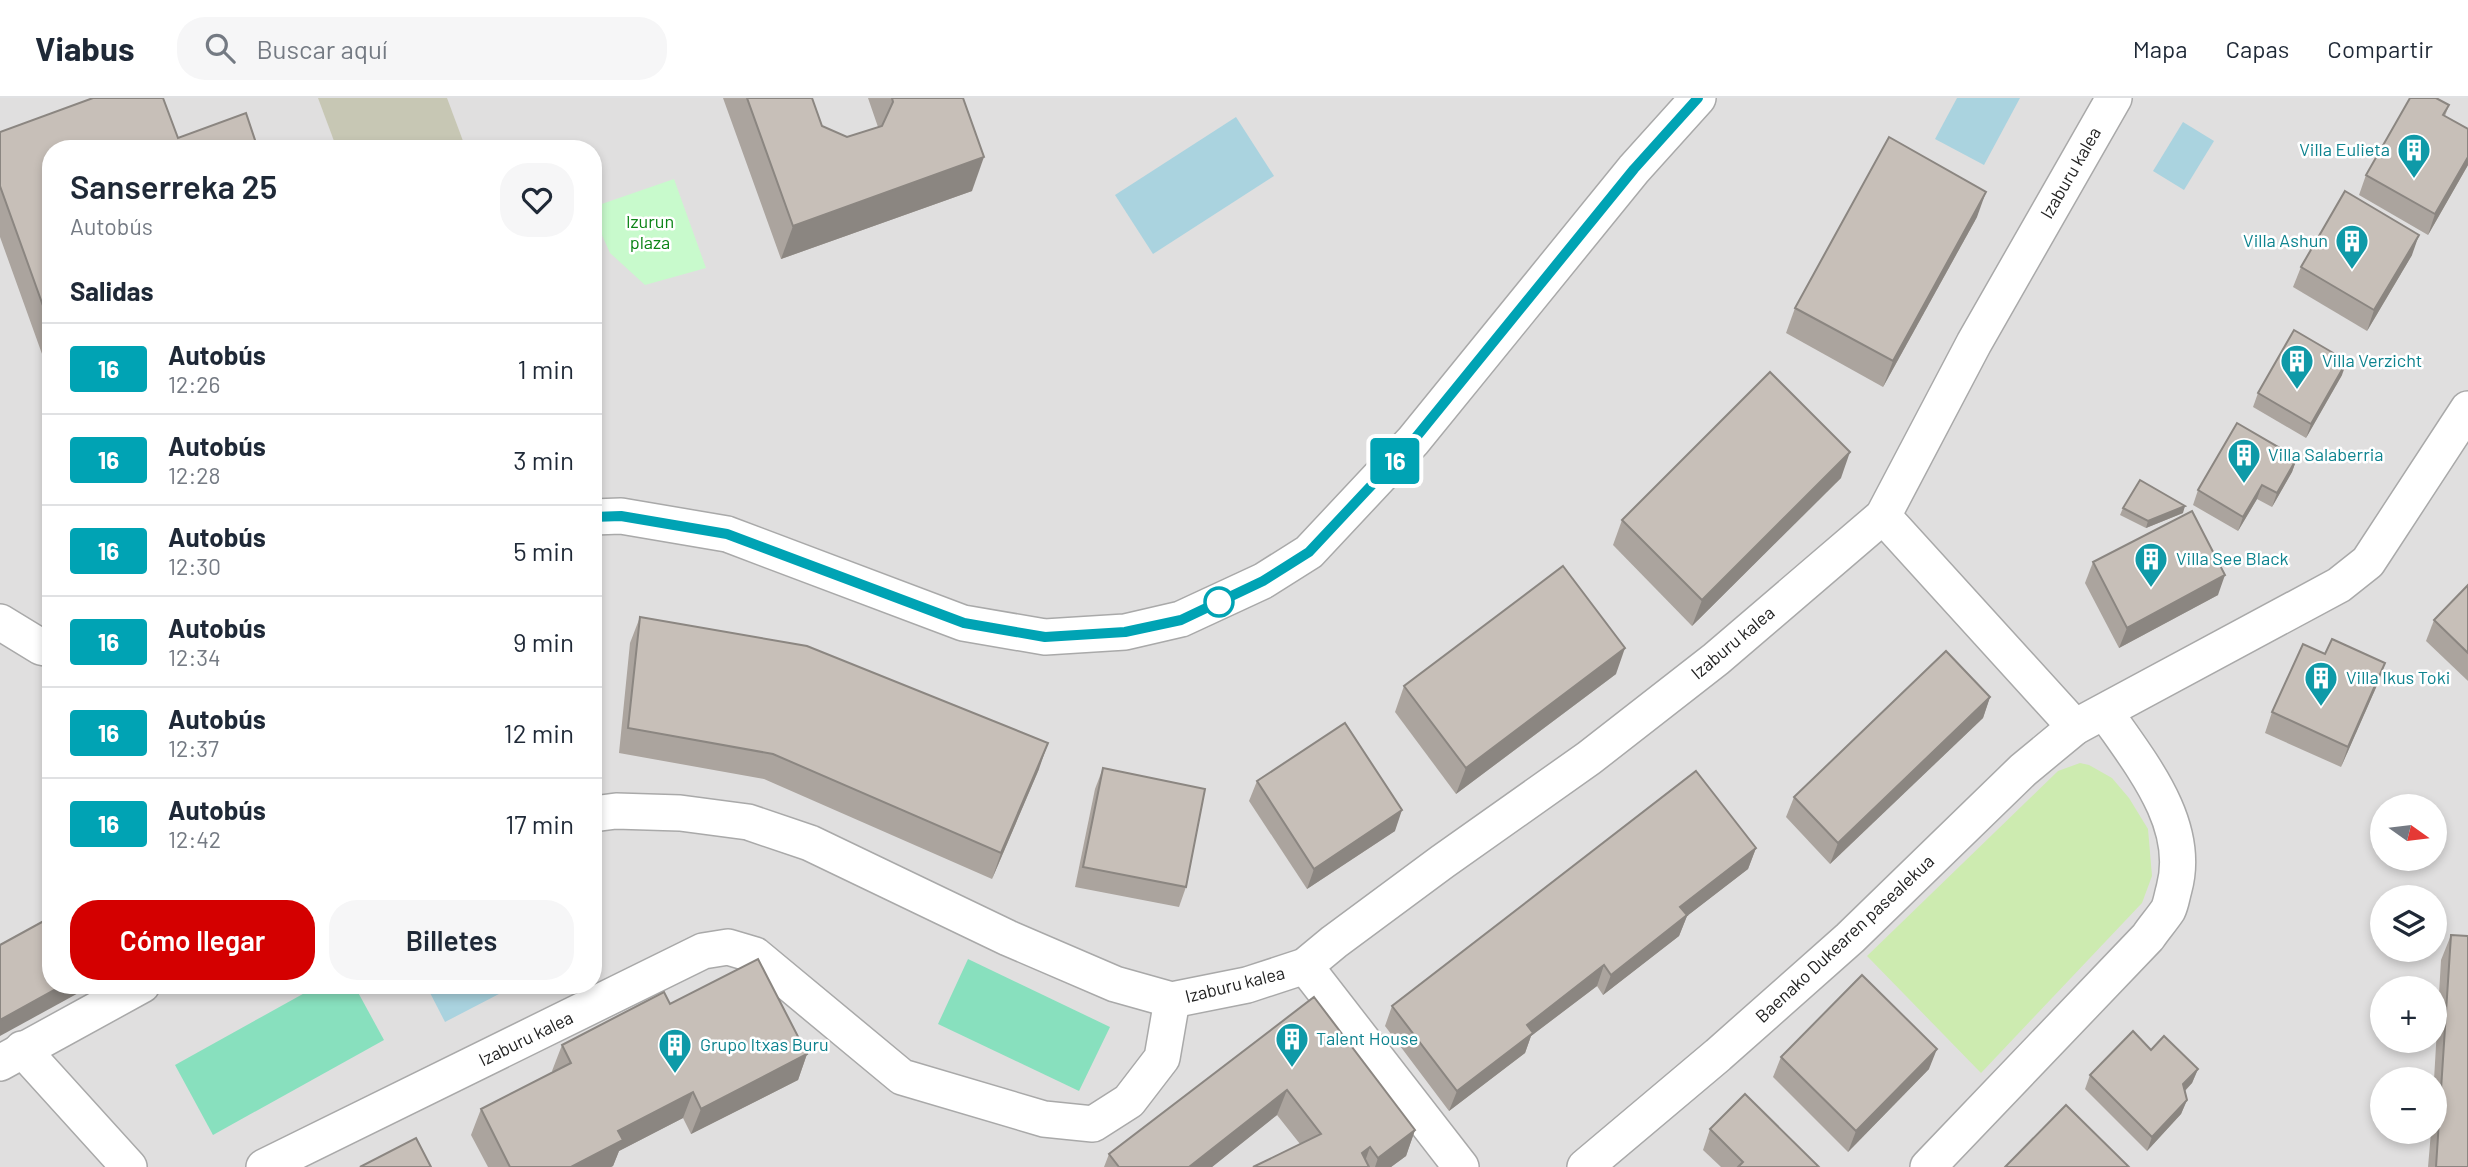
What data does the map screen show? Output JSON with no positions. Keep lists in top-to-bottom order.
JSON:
{
  "streets": {
    "street": ["Izaburu kalea", "Baenako Dukearen pasealekua"]
  },
  "parks": ["Izurun plaza"],
  "places": {
    "building": [
      "Villa Eulieta",
      "Villa Ashun",
      "Villa Verzicht",
      "Villa Salaberria",
      "Villa See Black",
      "Villa Ikus Toki",
      "Talent House",
      "Grupo Itxas Buru"
    ]
  },
  "lines": ["bus line 16"],
  "north": "right",
  "page": {
    "header": "Viabus",
    "search": "Buscar aquí",
    "nav": ["Mapa", "Capas", "Compartir"],
    "on_map": "16",
    "heading": [
      ["Sanserreka 25", "Autobús"],
      "Salidas"
    ],
    "list": [
      {
        "mark": "16",
        "name": "Autobús",
        "note": "12:26",
        "value": "1 min"
      },
      {
        "mark": "16",
        "name": "Autobús",
        "note": "12:28",
        "value": "3 min"
      },
      {
        "mark": "16",
        "name": "Autobús",
        "note": "12:30",
        "value": "5 min"
      },
      {
        "mark": "16",
        "name": "Autobús",
        "note": "12:34",
        "value": "9 min"
      },
      {
        "mark": "16",
        "name": "Autobús",
        "note": "12:37",
        "value": "12 min"
      },
      {
        "mark": "16",
        "name": "Autobús",
        "note": "12:42",
        "value": "17 min"
      }
    ],
    "map_buttons": ["+", "−"],
    "buttons": ["Cómo llegar", "Billetes"]
  }
}
